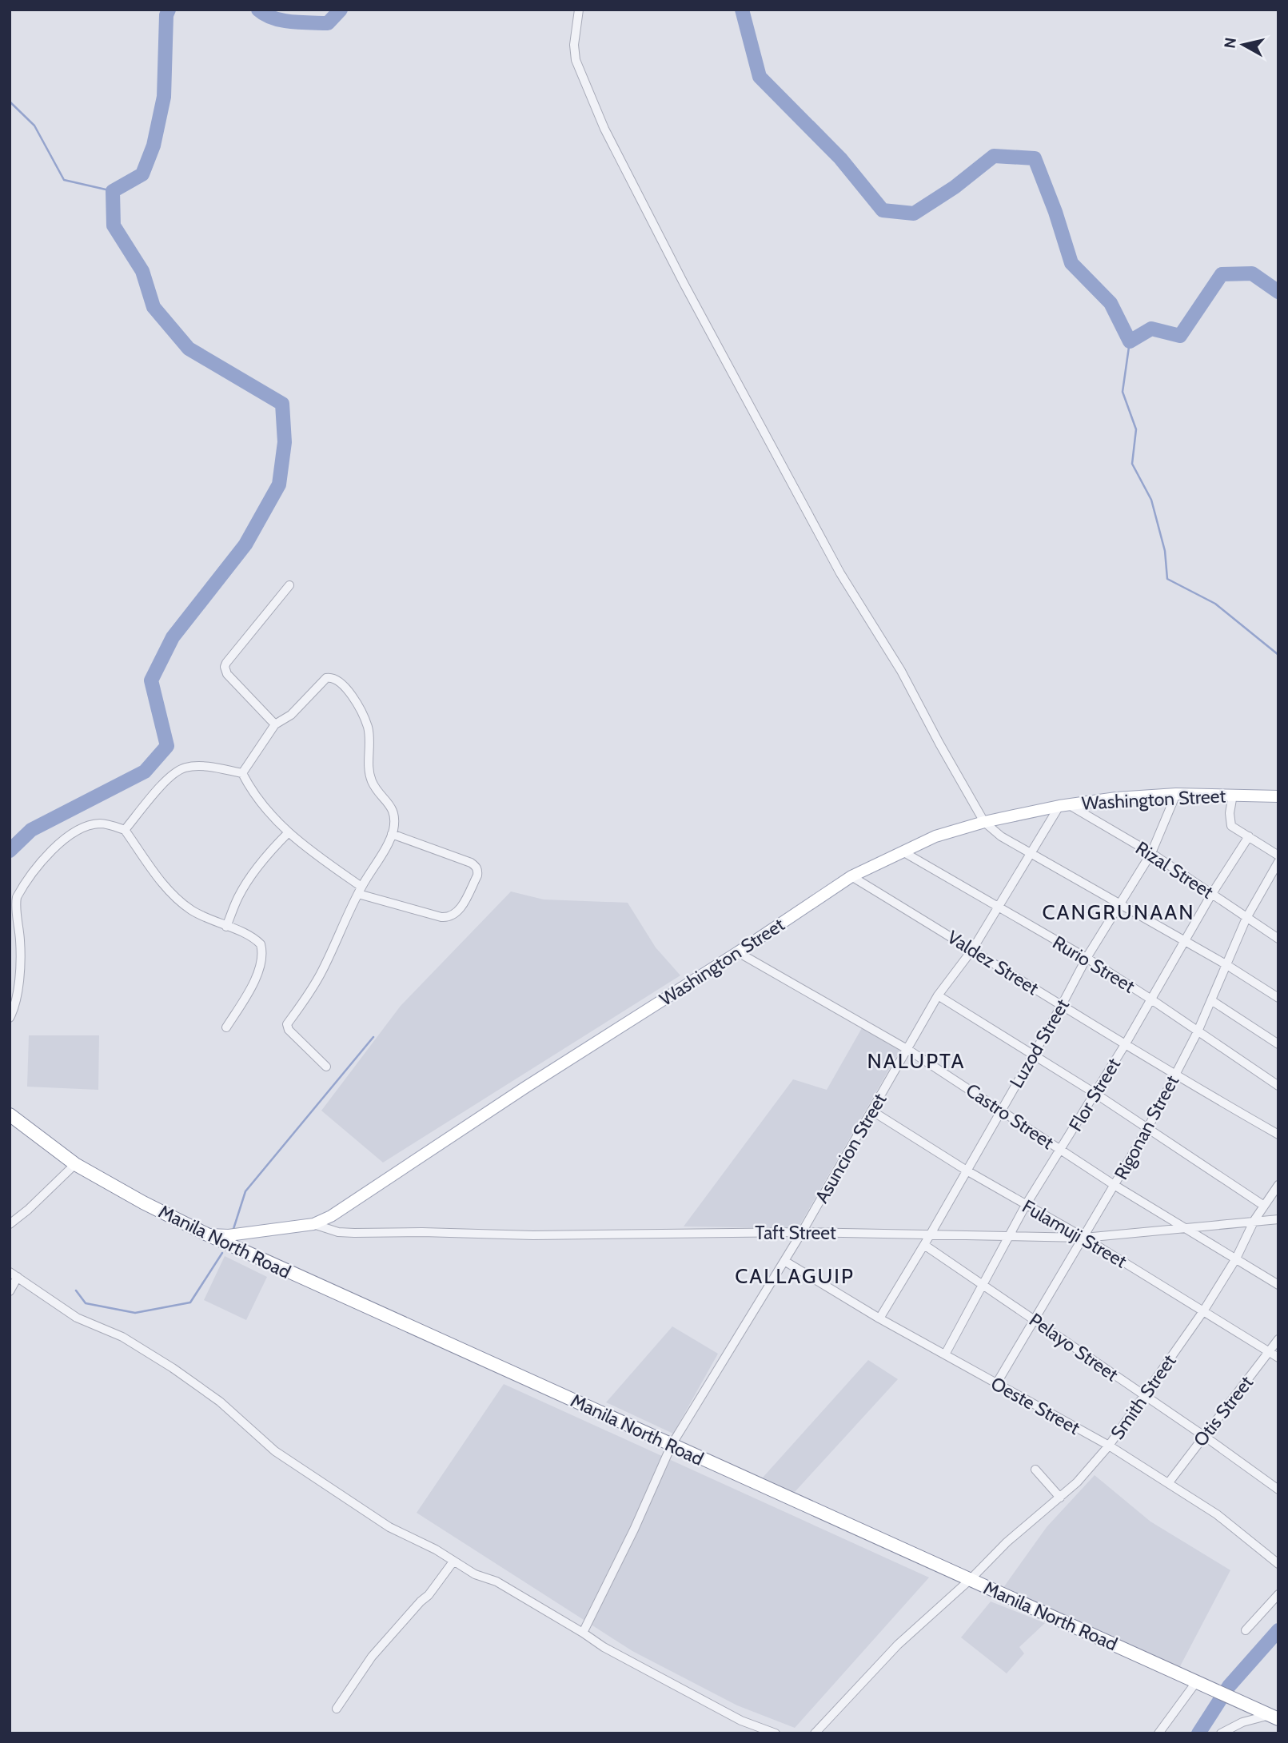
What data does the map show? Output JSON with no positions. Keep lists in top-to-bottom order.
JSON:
{
  "streets": {
    "highway": ["Manila North Road"],
    "main road": ["Washington Street"],
    "street": [
      "Rizal Street",
      "Valdez Street",
      "Rurio Street",
      "Luzod Street",
      "Flor Street",
      "Castro Street",
      "Rigonan Street",
      "Asuncion Street",
      "Taft Street",
      "Fulamuji Street",
      "Pelayo Street",
      "Smith Street",
      "Oeste Street",
      "Otis Street"
    ]
  },
  "crossings": [
    ["Washington Street", "Rizal Street"],
    ["Washington Street", "Valdez Street"],
    ["Washington Street", "Rurio Street"],
    ["Washington Street", "Luzod Street"],
    ["Washington Street", "Castro Street"],
    ["Washington Street", "Asuncion Street"],
    ["Washington Street", "Taft Street"],
    ["Washington Street", "Manila North Road"],
    ["Rizal Street", "Luzod Street"],
    ["Rizal Street", "Flor Street"],
    ["Rizal Street", "Rigonan Street"],
    ["Rizal Street", "Asuncion Street"],
    ["Valdez Street", "Luzod Street"],
    ["Valdez Street", "Flor Street"],
    ["Valdez Street", "Rigonan Street"],
    ["Valdez Street", "Asuncion Street"],
    ["Rurio Street", "Luzod Street"],
    ["Rurio Street", "Flor Street"],
    ["Rurio Street", "Rigonan Street"],
    ["Rurio Street", "Asuncion Street"],
    ["Luzod Street", "Castro Street"],
    ["Luzod Street", "Taft Street"],
    ["Luzod Street", "Fulamuji Street"],
    ["Luzod Street", "Pelayo Street"],
    ["Luzod Street", "Oeste Street"],
    ["Flor Street", "Castro Street"],
    ["Flor Street", "Taft Street"],
    ["Flor Street", "Fulamuji Street"],
    ["Flor Street", "Pelayo Street"],
    ["Flor Street", "Oeste Street"],
    ["Castro Street", "Rigonan Street"],
    ["Castro Street", "Asuncion Street"],
    ["Castro Street", "Taft Street"],
    ["Castro Street", "Smith Street"],
    ["Rigonan Street", "Taft Street"],
    ["Rigonan Street", "Fulamuji Street"],
    ["Rigonan Street", "Pelayo Street"],
    ["Rigonan Street", "Oeste Street"],
    ["Asuncion Street", "Taft Street"],
    ["Asuncion Street", "Fulamuji Street"],
    ["Asuncion Street", "Manila North Road"],
    ["Asuncion Street", "Oeste Street"],
    ["Taft Street", "Fulamuji Street"],
    ["Taft Street", "Smith Street"],
    ["Fulamuji Street", "Smith Street"],
    ["Fulamuji Street", "Otis Street"],
    ["Manila North Road", "Smith Street"],
    ["Pelayo Street", "Smith Street"],
    ["Pelayo Street", "Otis Street"],
    ["Smith Street", "Oeste Street"],
    ["Oeste Street", "Otis Street"]
  ],
  "districts": ["CANGRUNAAN", "NALUPTA", "CALLAGUIP"],
  "north": "left"
}
